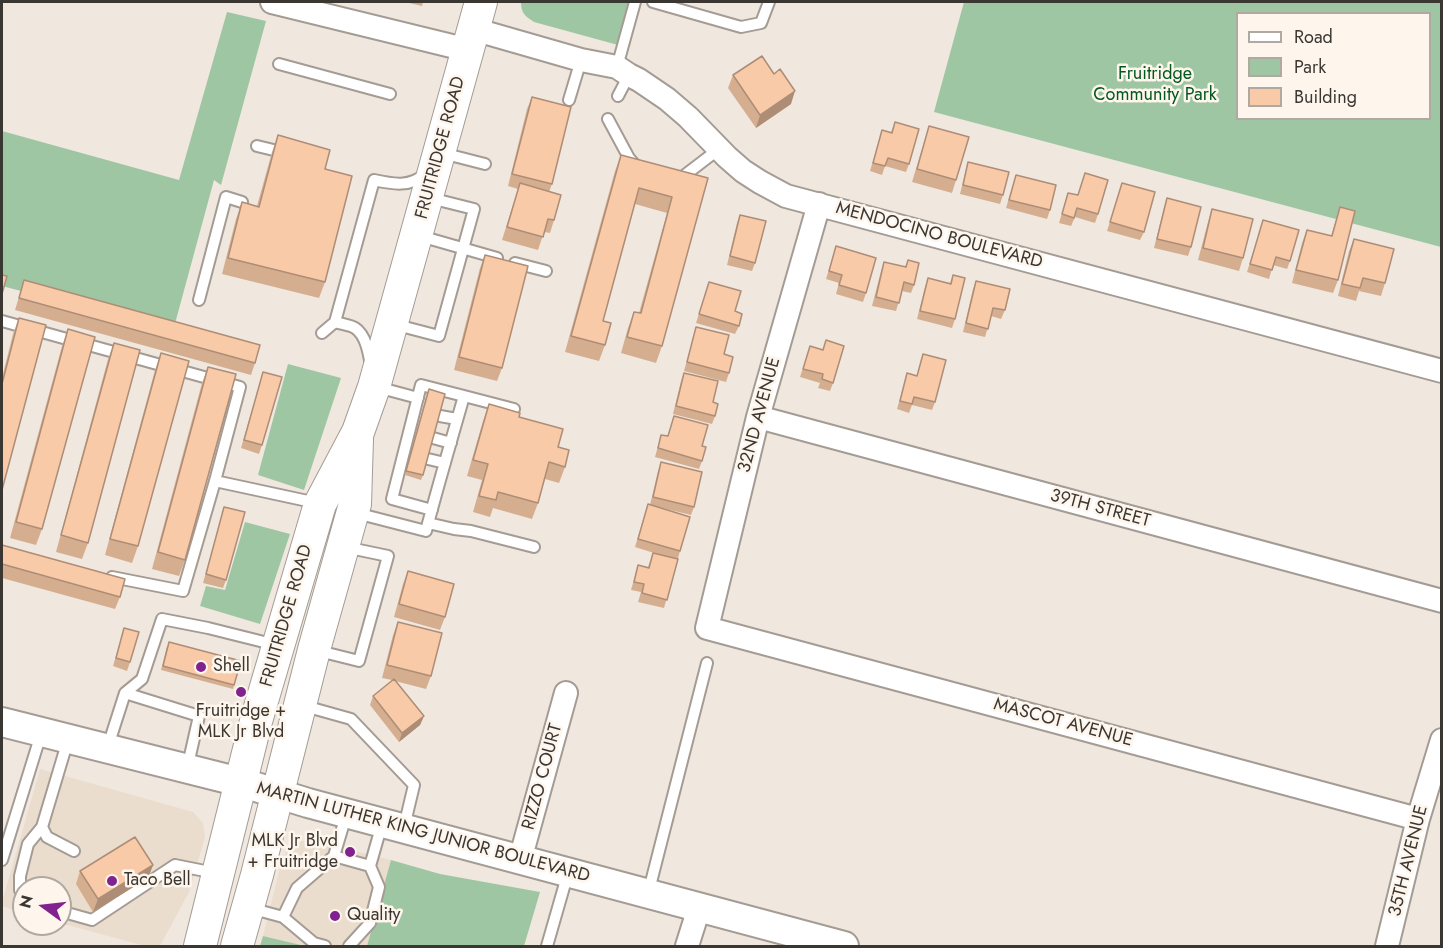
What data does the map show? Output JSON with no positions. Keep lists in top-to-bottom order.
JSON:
{
  "streets": {
    "main road": ["FRUITRIDGE ROAD"],
    "street": [
      "MENDOCINO BOULEVARD",
      "32ND AVENUE",
      "39TH STREET",
      "MASCOT AVENUE",
      "RIZZO COURT",
      "MARTIN LUTHER KING JUNIOR BOULEVARD",
      "35TH AVENUE"
    ]
  },
  "crossings": [
    ["FRUITRIDGE ROAD", "MENDOCINO BOULEVARD"],
    ["FRUITRIDGE ROAD", "MARTIN LUTHER KING JUNIOR BOULEVARD"],
    ["MENDOCINO BOULEVARD", "32ND AVENUE"],
    ["32ND AVENUE", "39TH STREET"],
    ["32ND AVENUE", "MASCOT AVENUE"],
    ["MASCOT AVENUE", "35TH AVENUE"],
    ["RIZZO COURT", "MARTIN LUTHER KING JUNIOR BOULEVARD"]
  ],
  "parks": ["Fruitridge Community Park"],
  "places": [
    "Shell",
    "Fruitridge + MLK Jr Blvd",
    "MLK Jr Blvd + Fruitridge",
    "Taco Bell",
    "Quality"
  ],
  "legend": ["Road", "Park", "Building"],
  "north": "left"
}
